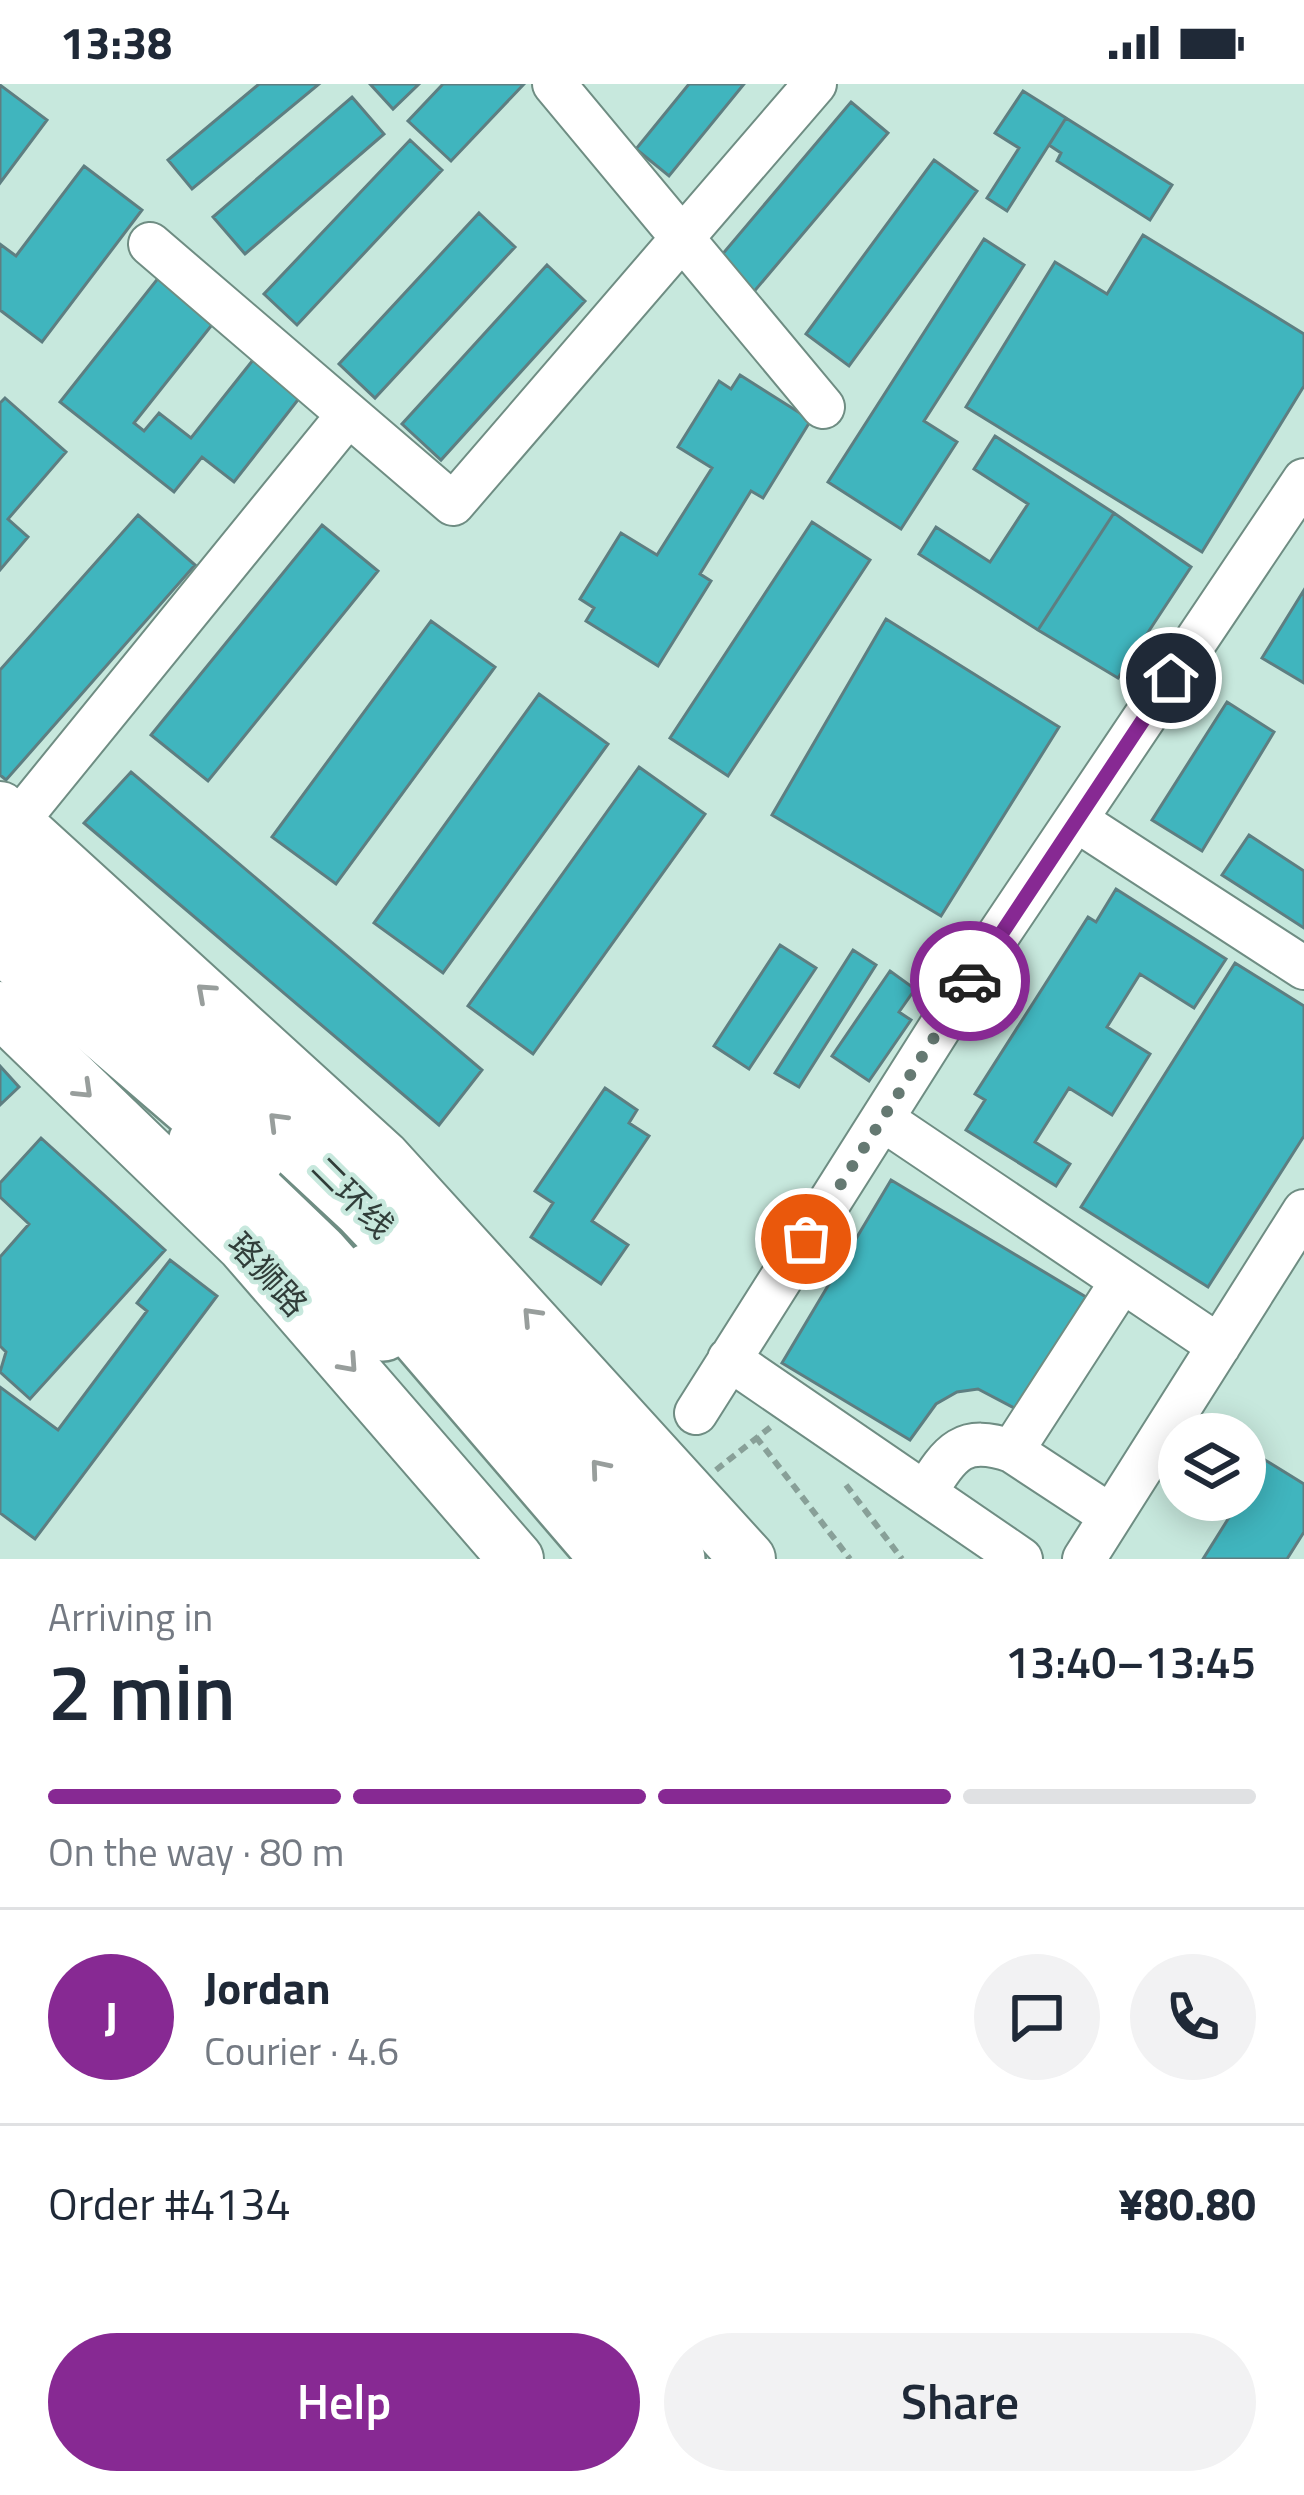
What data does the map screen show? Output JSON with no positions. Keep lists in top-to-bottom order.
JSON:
{
  "streets": {
    "highway": ["二环线"],
    "main road": ["珞狮路"]
  },
  "page": {
    "status": "13:38",
    "heading": ["2 min", "Arriving in", "13:40–13:45"],
    "panel": [
      "Jordan",
      "Courier · 4.6",
      "Order #4134",
      "¥80.80"
    ],
    "bar": "On the way · 80 m",
    "round": "J",
    "buttons": ["Help", "Share"]
  }
}
